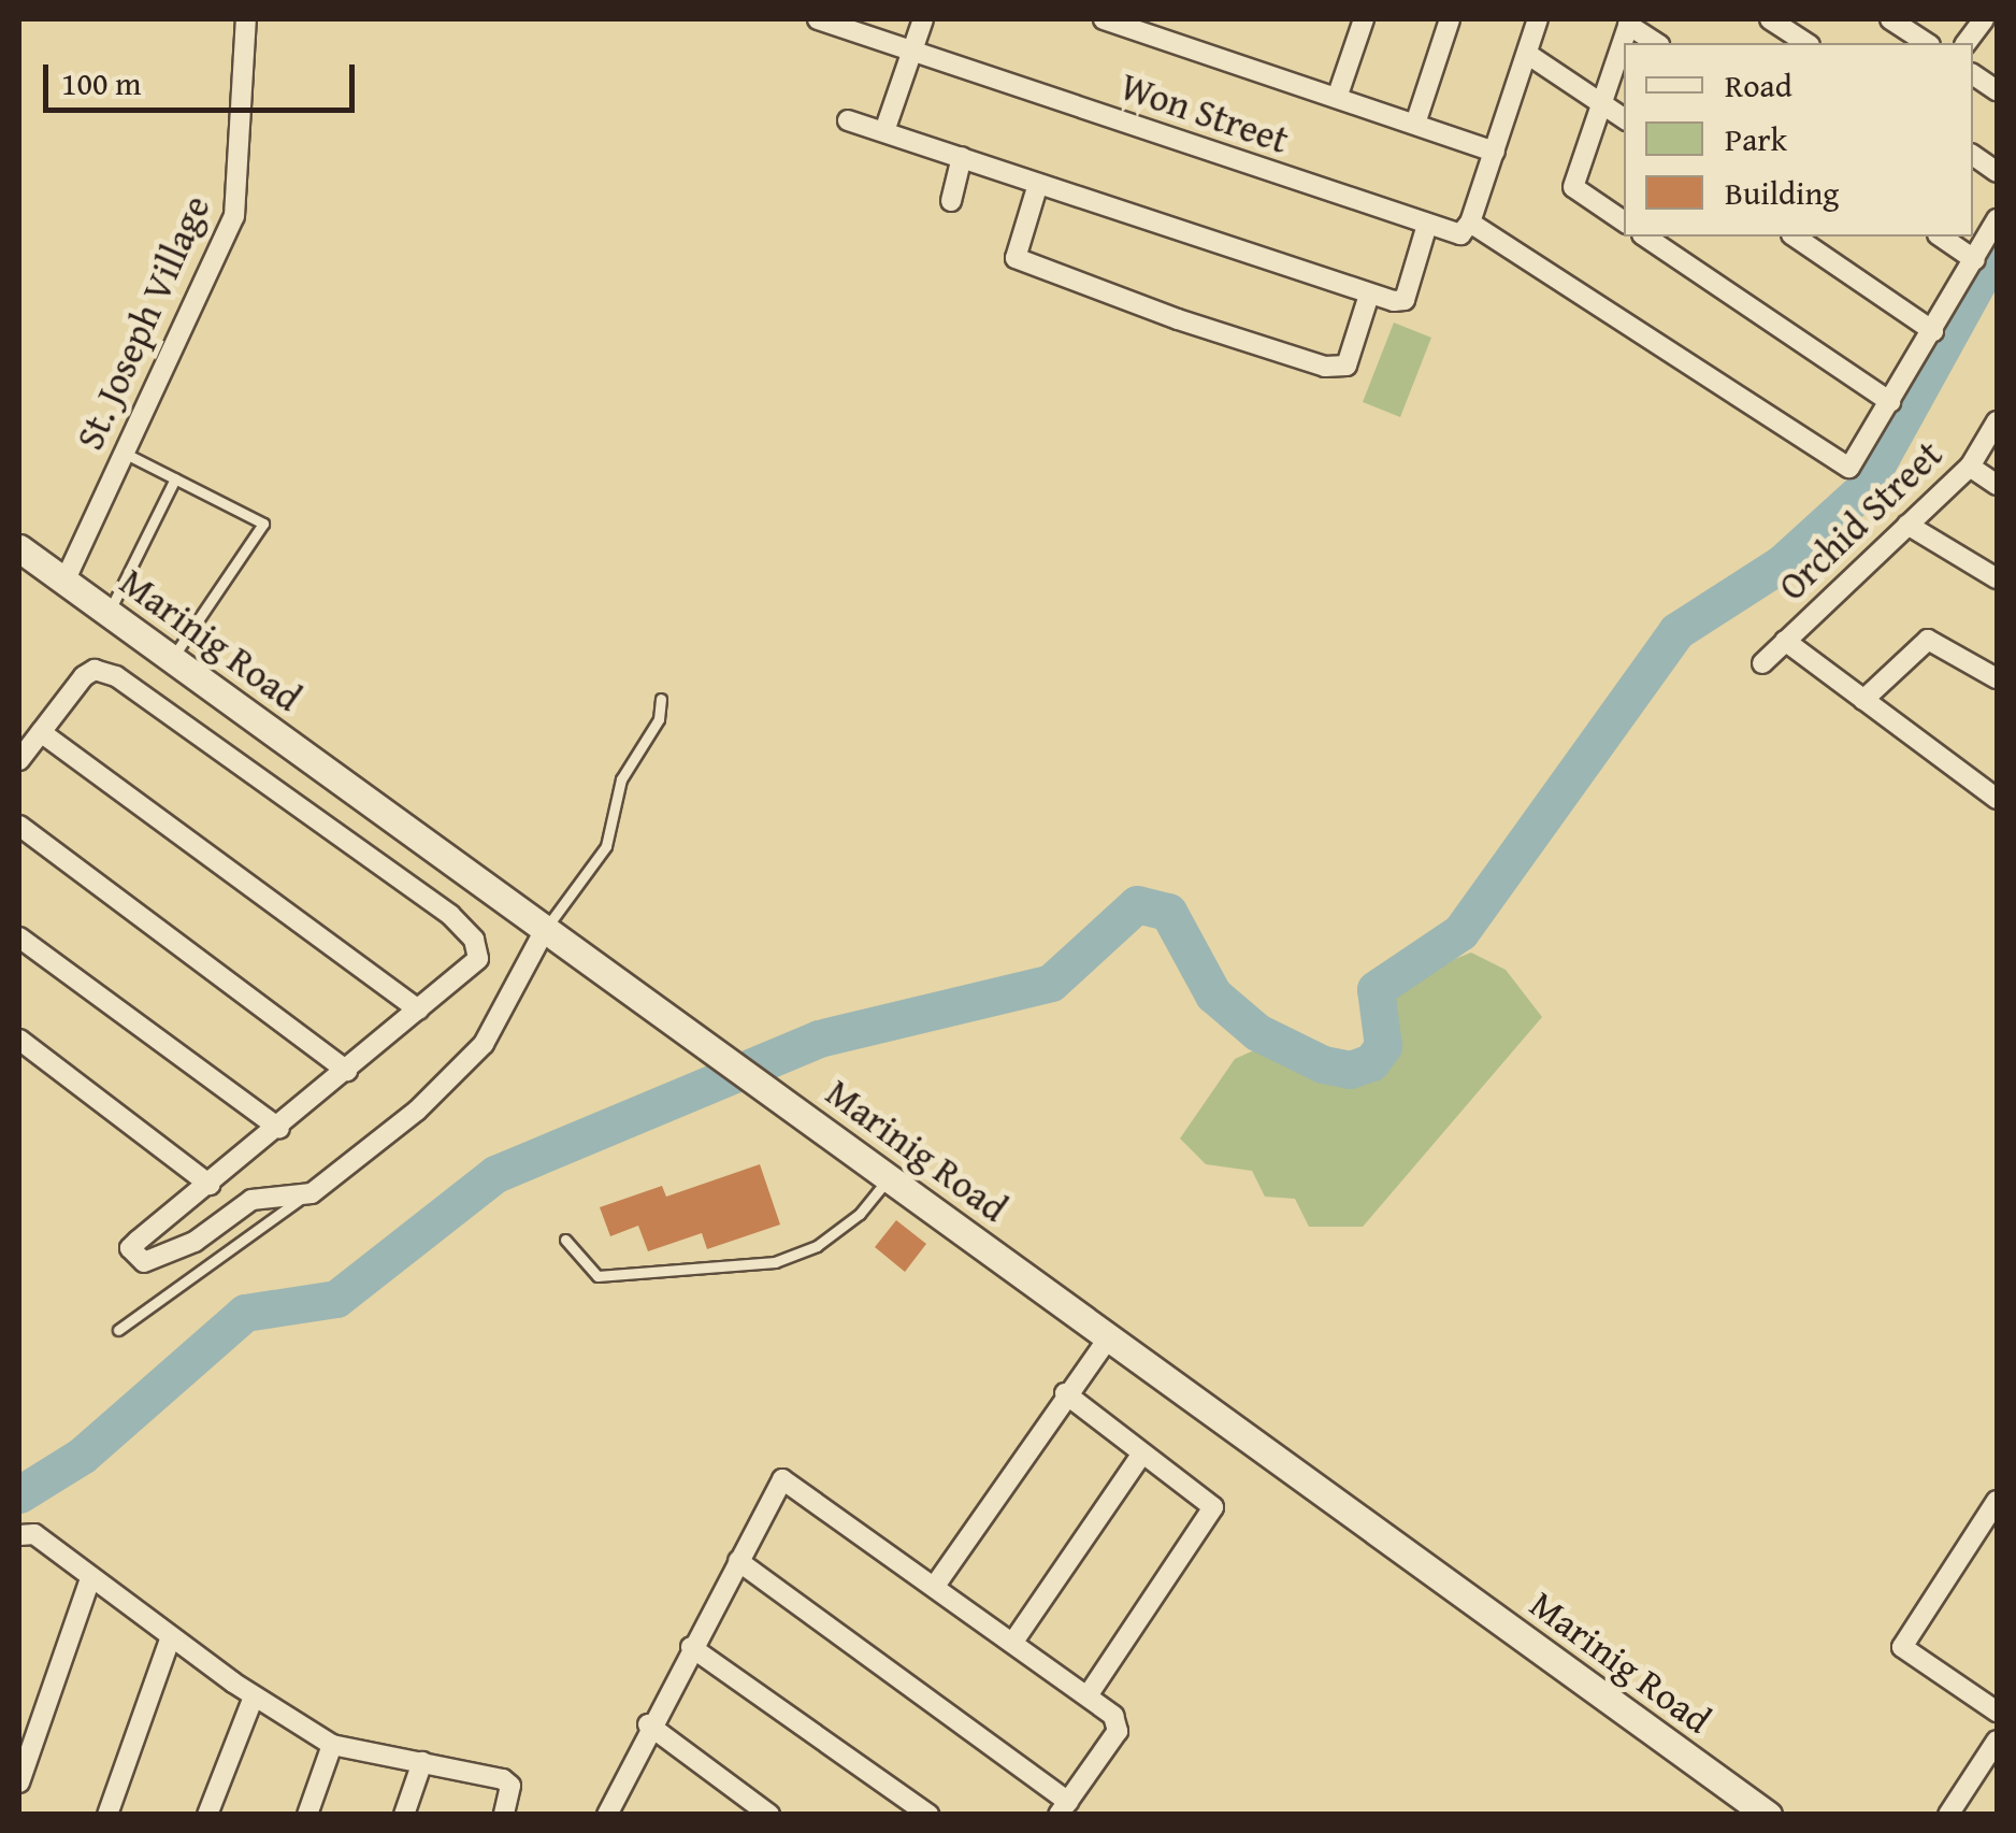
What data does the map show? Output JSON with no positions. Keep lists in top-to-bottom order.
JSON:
{
  "streets": {
    "street": [
      "Won Street",
      "St. Joseph Village",
      "Orchid Street",
      "Marinig Road"
    ]
  },
  "crossings": [
    ["St. Joseph Village", "Marinig Road"]
  ],
  "legend": ["Road", "Park", "Building"],
  "scale_bar": "100 m"
}
